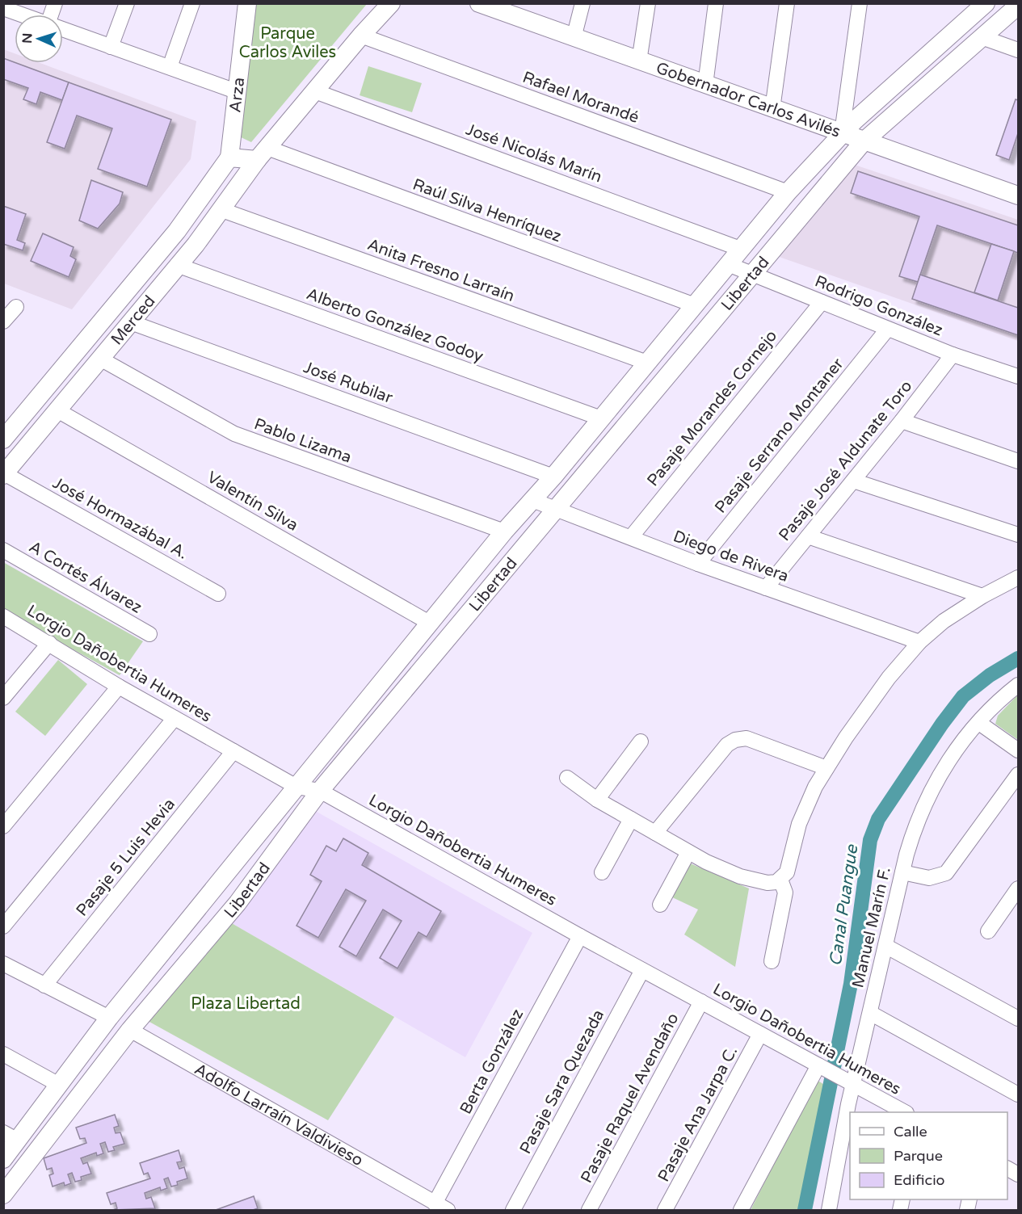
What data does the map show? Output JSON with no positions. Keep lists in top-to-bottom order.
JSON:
{
  "streets": {
    "street": [
      "Arza",
      "Rafael Morandé",
      "Gobernador Carlos Avilés",
      "José Nicolás Marín",
      "Raúl Silva Henríquez",
      "Anita Fresno Larraín",
      "Libertad",
      "Rodrigo González",
      "Merced",
      "Alberto González Godoy",
      "José Rubilar",
      "Pasaje Morandes Cornejo",
      "Pasaje Serrano Montaner",
      "Pablo Lizama",
      "Pasaje José Aldunate Toro",
      "Valentín Silva",
      "José Hormazábal A.",
      "Diego de Rivera",
      "A Cortés Álvarez",
      "Lorgio Dañobertia Humeres",
      "Pasaje 5 Luis Hevia",
      "Manuel Marín F.",
      "Berta González",
      "Pasaje Sara Quezada",
      "Pasaje Raquel Avendaño",
      "Pasaje Ana Jarpa C.",
      "Adolfo Larraín Valdivieso"
    ]
  },
  "crossings": [
    ["Arza", "Merced"],
    ["Rafael Morandé", "Libertad"],
    ["Rafael Morandé", "Merced"],
    ["Gobernador Carlos Avilés", "Libertad"],
    ["José Nicolás Marín", "Libertad"],
    ["José Nicolás Marín", "Merced"],
    ["Raúl Silva Henríquez", "Libertad"],
    ["Raúl Silva Henríquez", "Merced"],
    ["Anita Fresno Larraín", "Libertad"],
    ["Anita Fresno Larraín", "Merced"],
    ["Libertad", "Rodrigo González"],
    ["Libertad", "Alberto González Godoy"],
    ["Libertad", "José Rubilar"],
    ["Libertad", "Pablo Lizama"],
    ["Libertad", "Valentín Silva"],
    ["Libertad", "Diego de Rivera"],
    ["Libertad", "Lorgio Dañobertia Humeres"],
    ["Libertad", "Adolfo Larraín Valdivieso"],
    ["Rodrigo González", "Pasaje Morandes Cornejo"],
    ["Rodrigo González", "Pasaje Serrano Montaner"],
    ["Rodrigo González", "Pasaje José Aldunate Toro"],
    ["Merced", "Alberto González Godoy"],
    ["Merced", "José Rubilar"],
    ["Merced", "Pablo Lizama"],
    ["Merced", "Valentín Silva"],
    ["Merced", "José Hormazábal A."],
    ["Pasaje Morandes Cornejo", "Diego de Rivera"],
    ["Pasaje Serrano Montaner", "Diego de Rivera"],
    ["Pasaje José Aldunate Toro", "Diego de Rivera"],
    ["Lorgio Dañobertia Humeres", "Pasaje 5 Luis Hevia"],
    ["Lorgio Dañobertia Humeres", "Manuel Marín F."],
    ["Lorgio Dañobertia Humeres", "Berta González"],
    ["Lorgio Dañobertia Humeres", "Pasaje Sara Quezada"],
    ["Lorgio Dañobertia Humeres", "Pasaje Raquel Avendaño"],
    ["Lorgio Dañobertia Humeres", "Pasaje Ana Jarpa C."],
    ["Berta González", "Adolfo Larraín Valdivieso"]
  ],
  "water": ["Canal Puangue"],
  "parks": ["Parque Carlos Aviles", "Plaza Libertad"],
  "legend": ["Calle", "Parque", "Edificio"],
  "north": "left"
}
